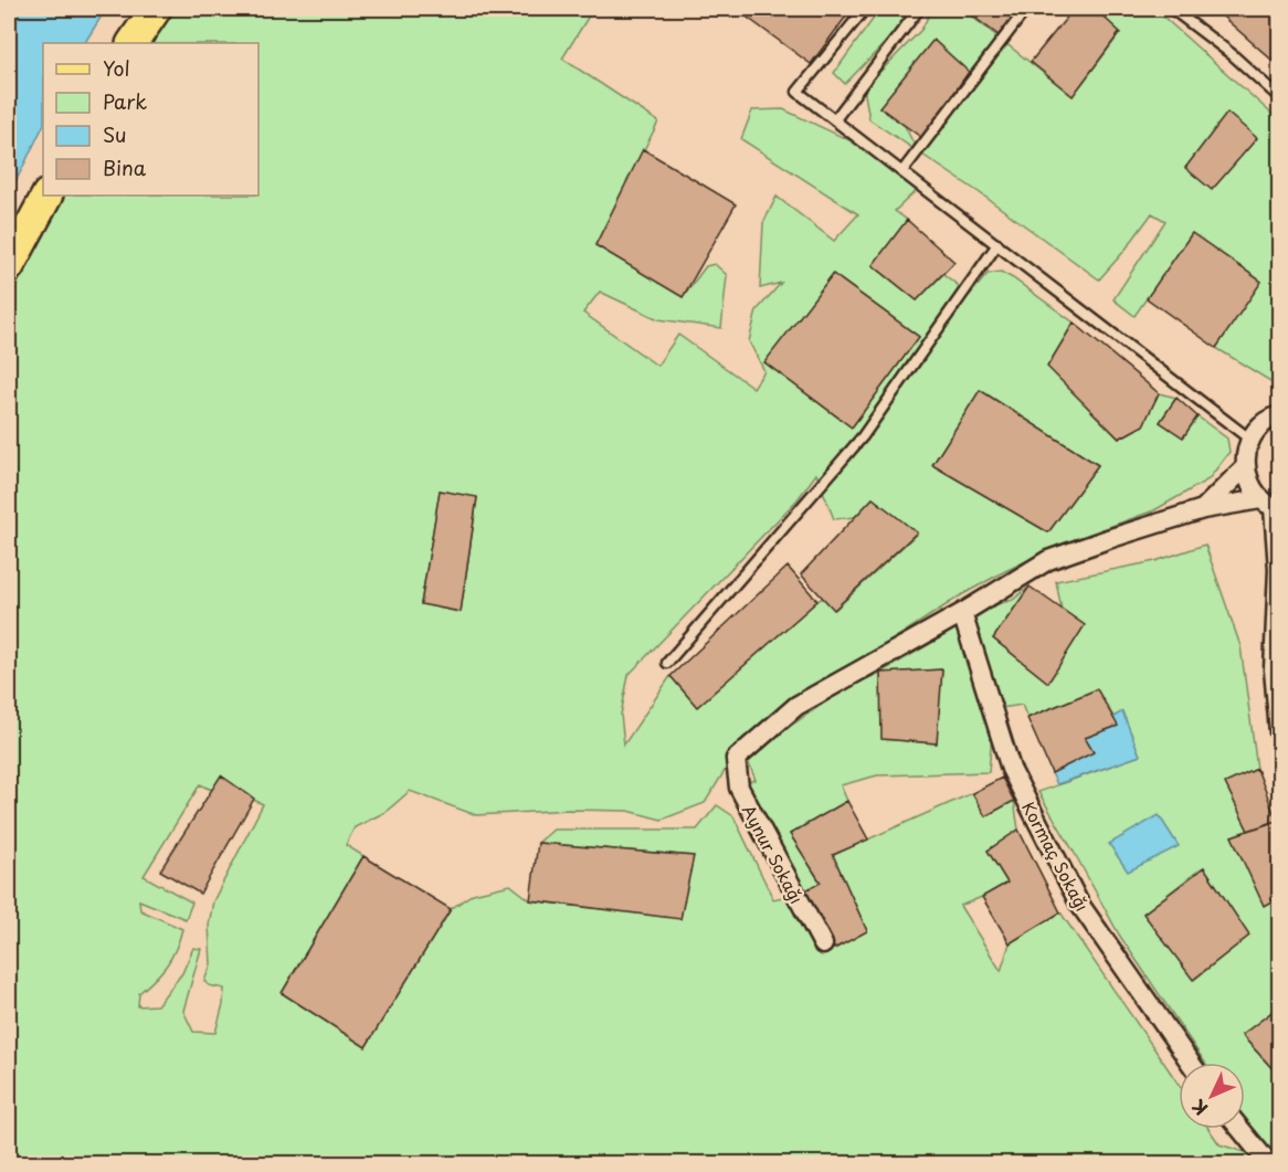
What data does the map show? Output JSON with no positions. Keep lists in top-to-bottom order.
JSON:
{
  "streets": {
    "street": ["Aynur Sokağı", "Kormaç Sokağı"]
  },
  "crossings": [
    ["Aynur Sokağı", "Kormaç Sokağı"]
  ],
  "legend": [
    "Yol",
    "Park",
    "Su",
    "Bina"
  ],
  "north": "bottom left"
}
